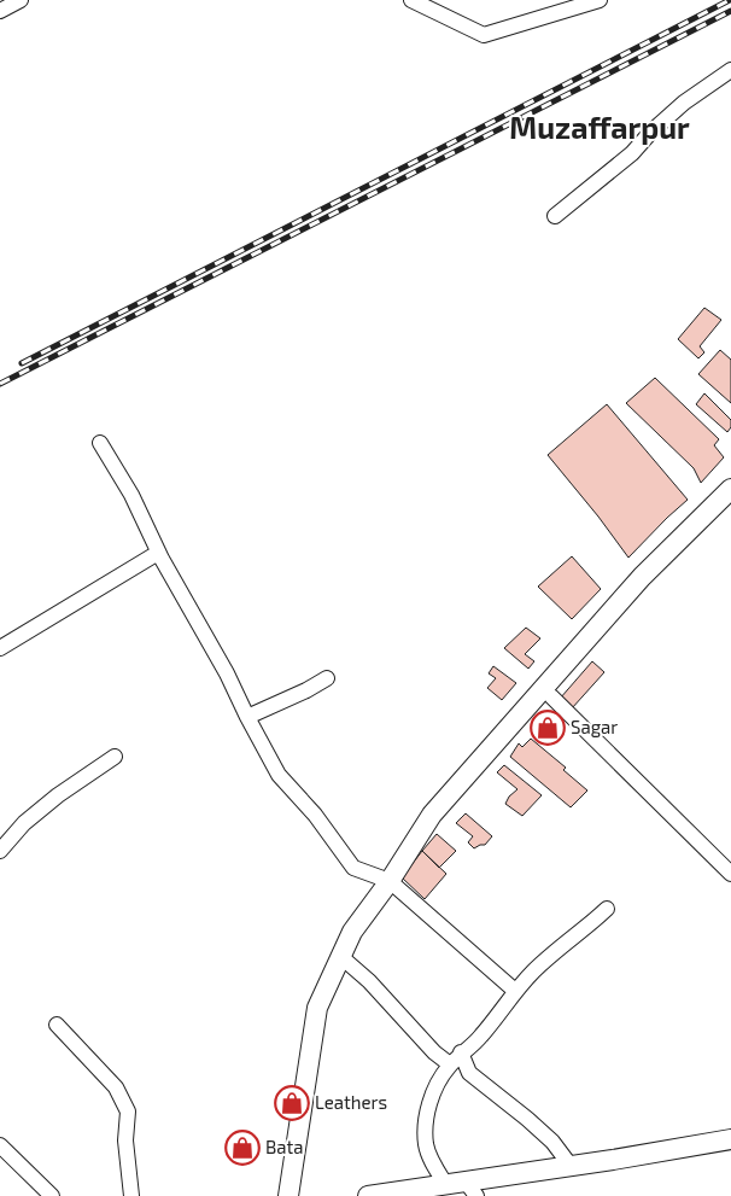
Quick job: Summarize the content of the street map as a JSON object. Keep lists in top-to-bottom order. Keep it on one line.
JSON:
{"districts":["Muzaffarpur"],"places":{"shop":["Sagar","Leathers","Bata"]}}
